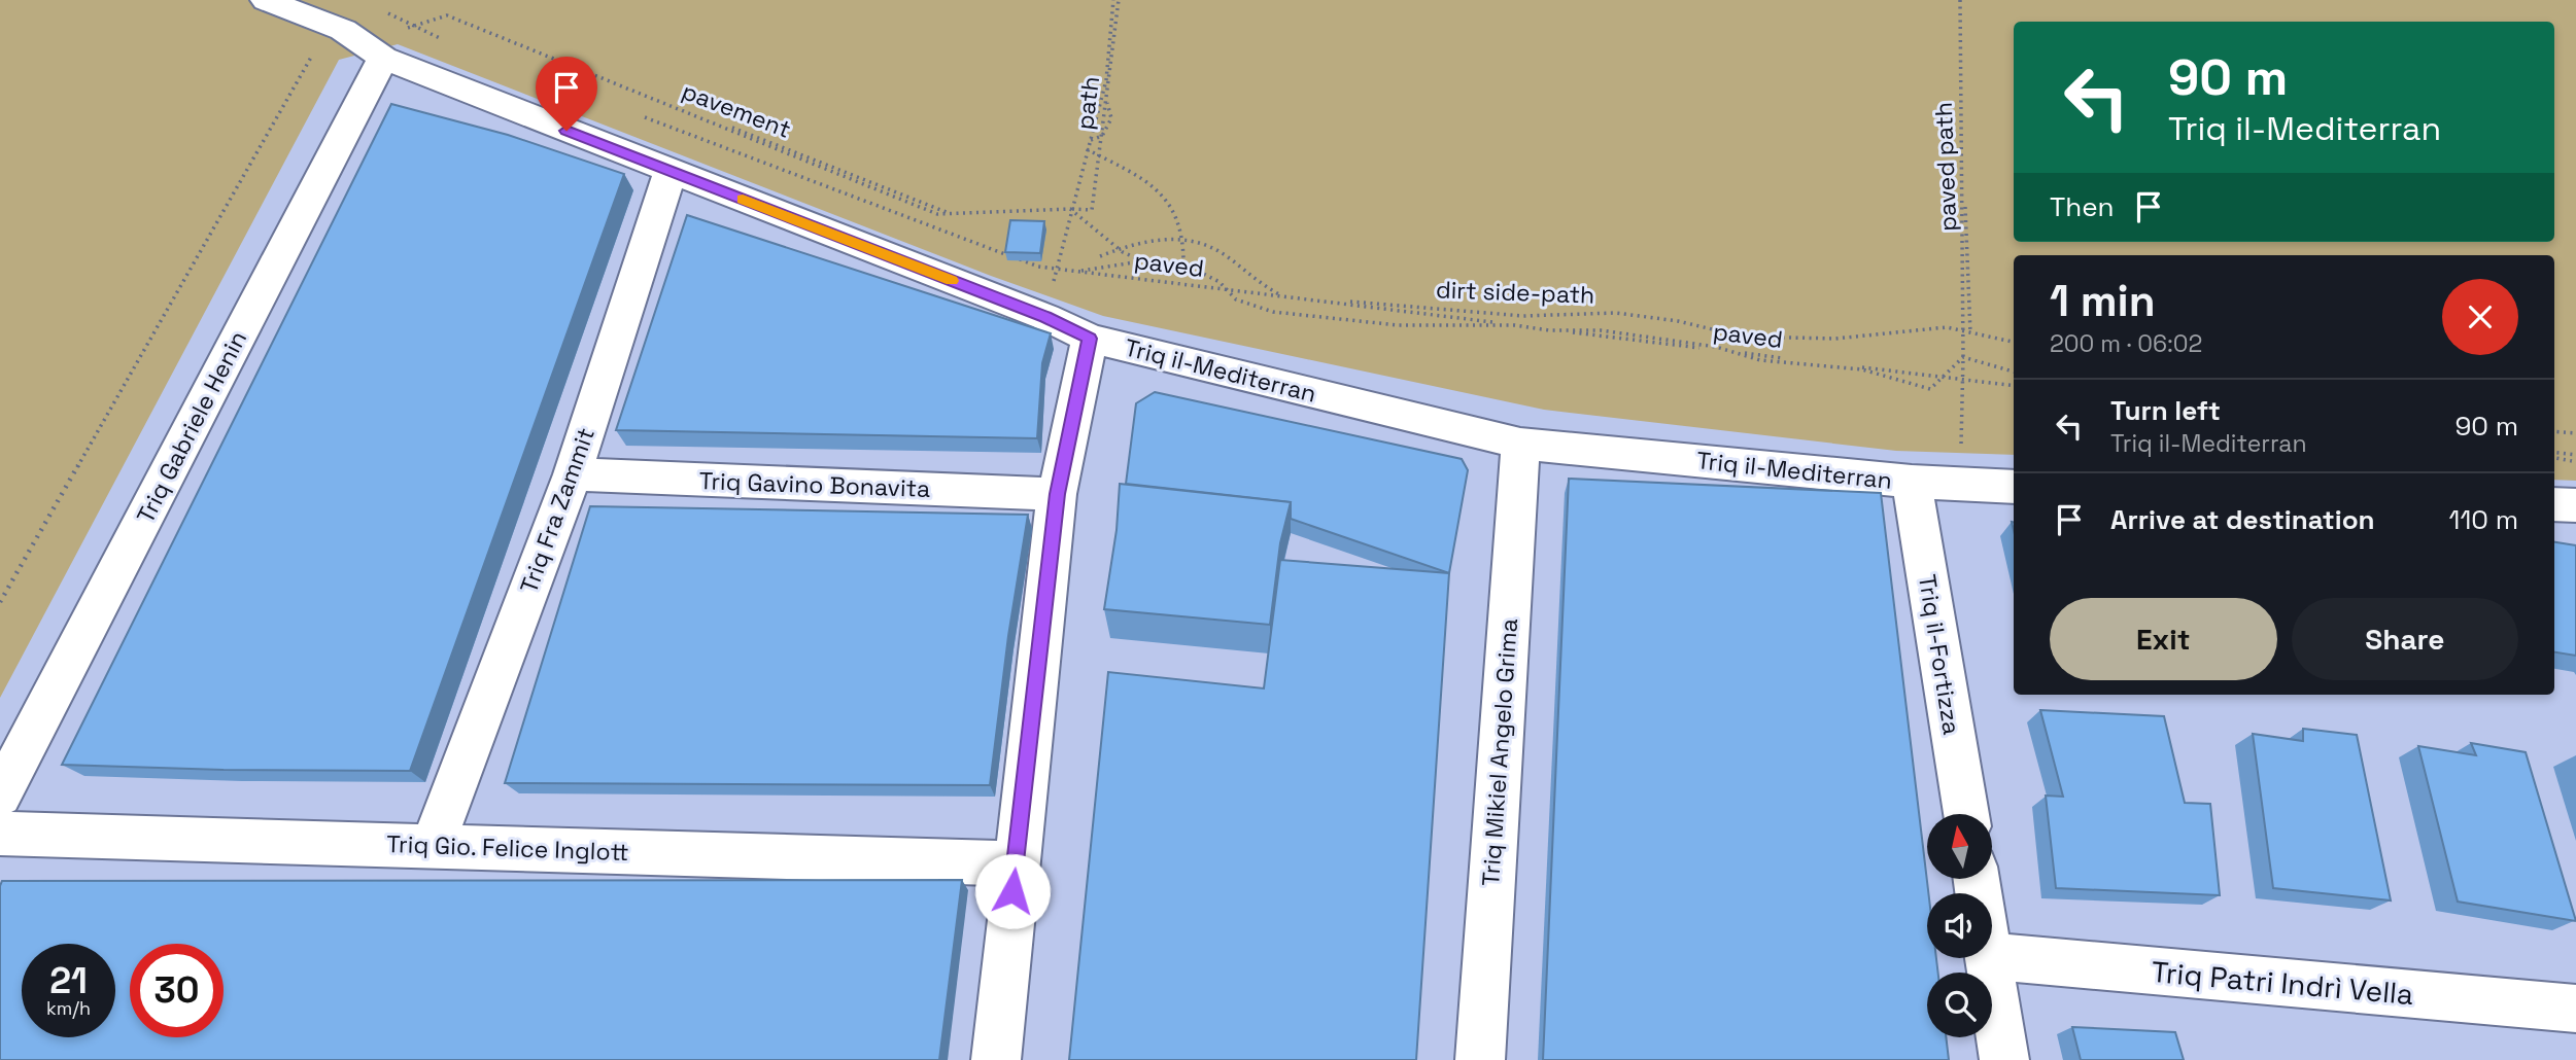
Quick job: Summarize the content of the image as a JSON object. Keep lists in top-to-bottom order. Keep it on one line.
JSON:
{"streets":{"street":["Triq il-Mediterran","Triq Gabriele Henin","Triq Gavino Bonavita","Triq Fra Zammit","Triq il-Fortizza","Triq Mikiel Angelo Grima","Triq Gio. Felice Inglott","Triq Patri Indrì Vella"],"path":["path","pavement","paved path","paved","dirt side-path"]},"crossings":[["path","pavement"],["pavement","Triq il-Mediterran"],["pavement","Triq Gabriele Henin"],["paved path","dirt side-path"],["Triq il-Mediterran","Triq Gabriele Henin"],["Triq il-Mediterran","Triq Fra Zammit"],["Triq il-Mediterran","Triq il-Fortizza"],["Triq il-Mediterran","Triq Mikiel Angelo Grima"],["Triq Gavino Bonavita","Triq Fra Zammit"],["Triq Fra Zammit","Triq Gio. Felice Inglott"]],"north":"top","page":{"turn":["90 m","Triq il-Mediterran"],"then":"Then","heading":["1 min","200 m · 06:02"],"list":[{"name":"Turn left","note":"Triq il-Mediterran","value":"90 m"},{"name":"Arrive at destination","value":"110 m"}],"buttons":["Exit","Share"],"speed":"21 km/h","limit":"30"}}
